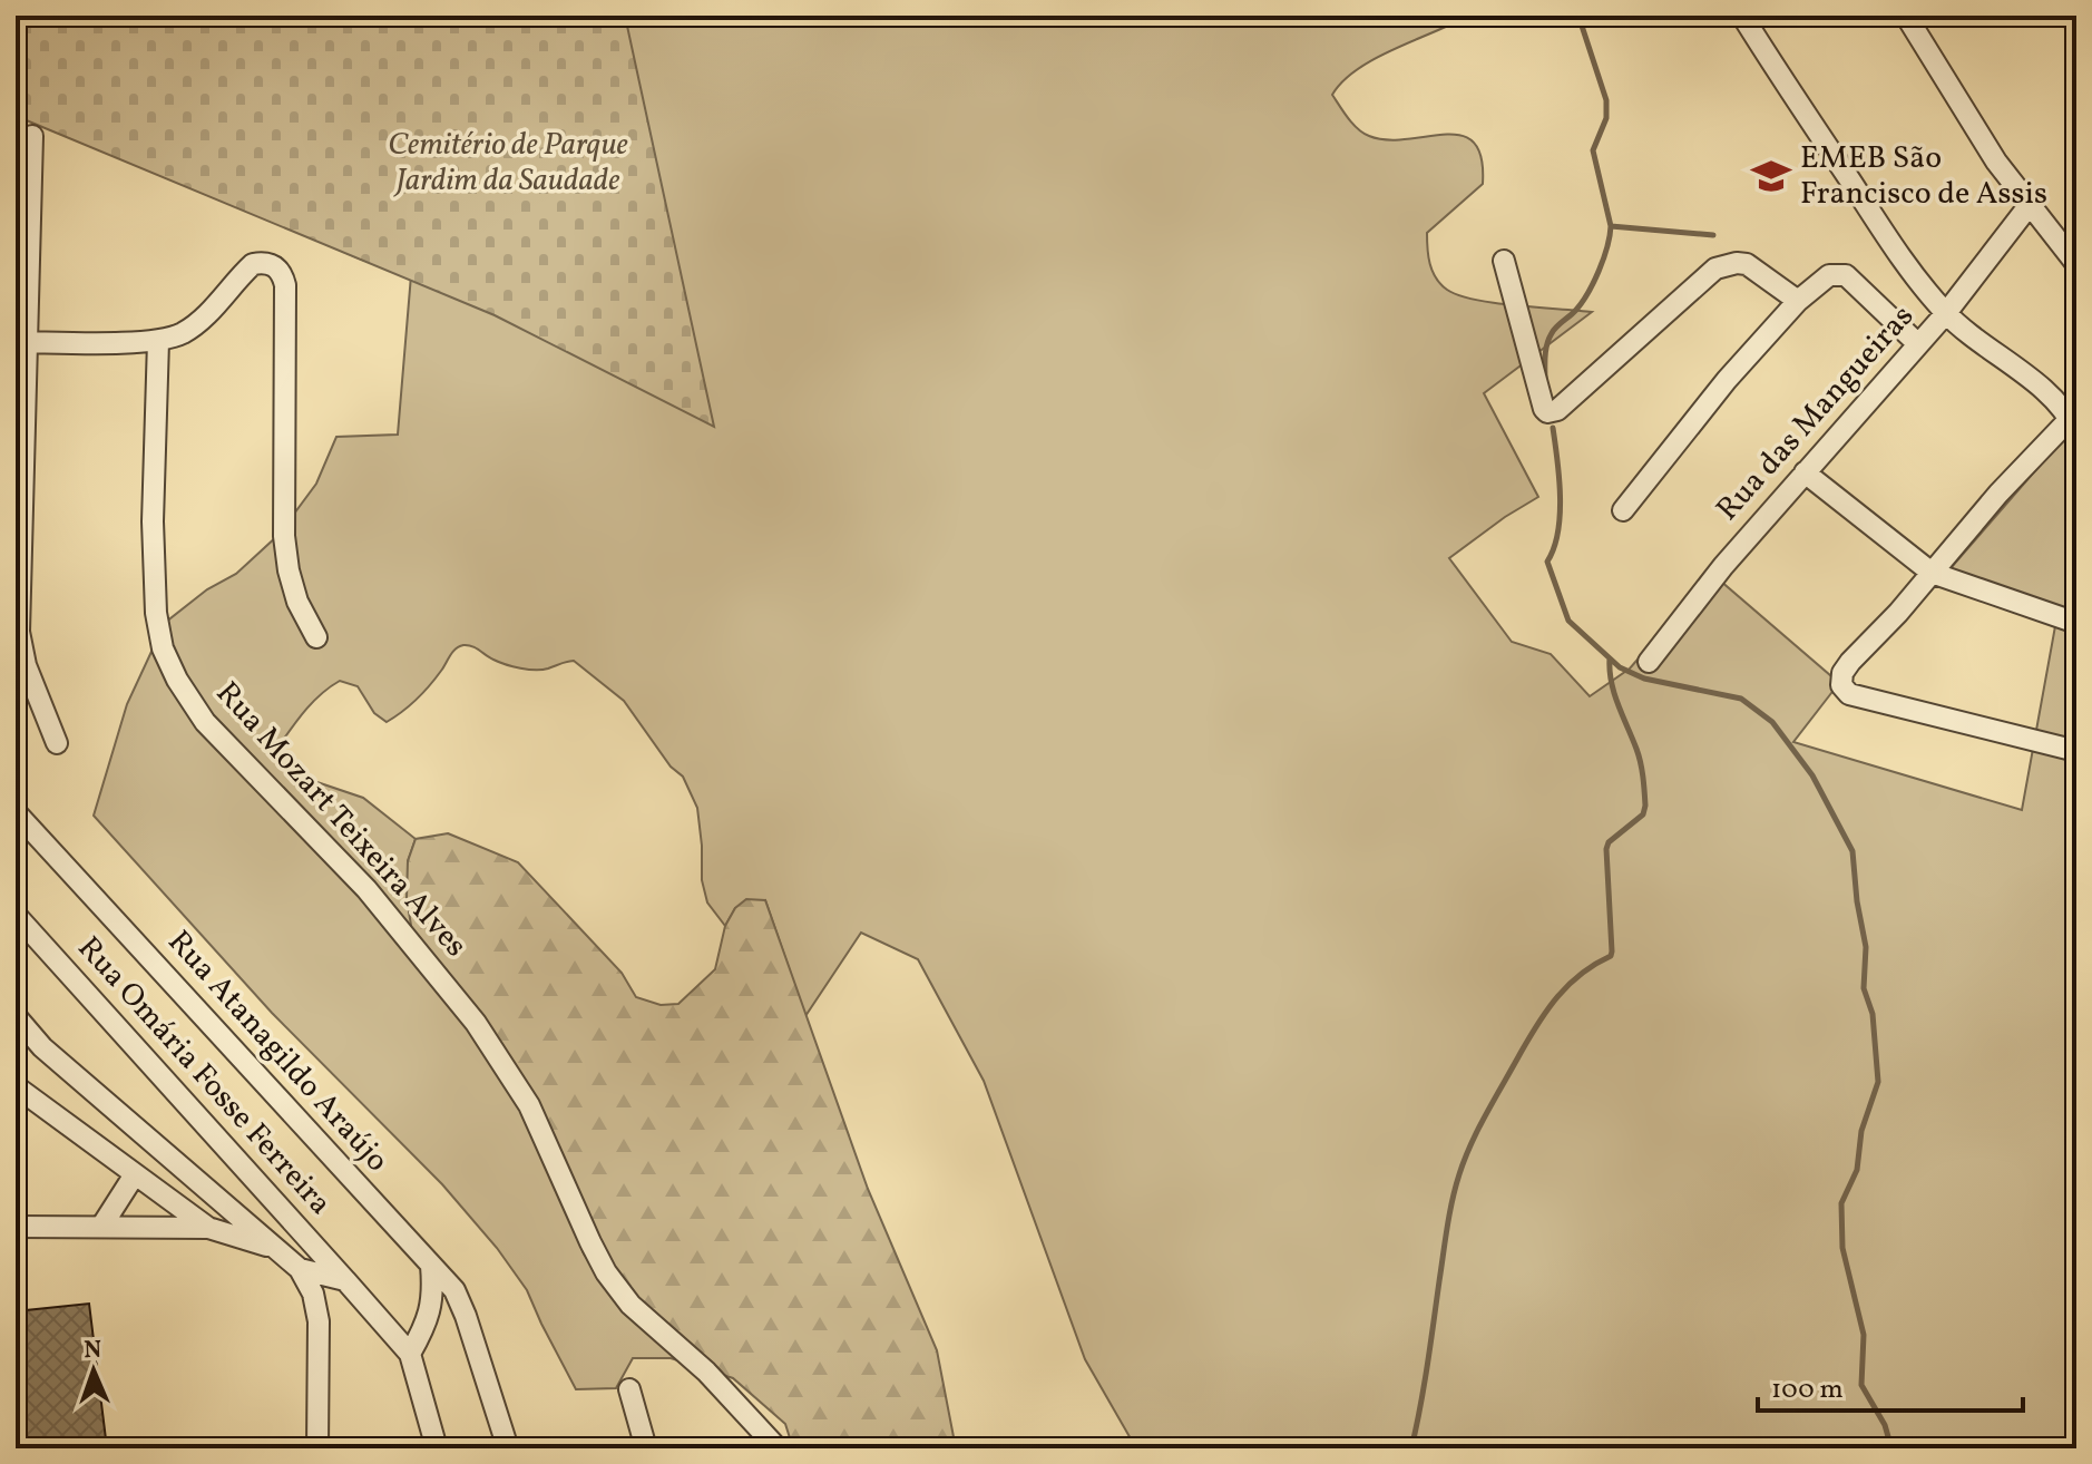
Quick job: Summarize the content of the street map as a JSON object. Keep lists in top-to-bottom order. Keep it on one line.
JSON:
{"streets":{"street":["Rua das Mangueiras","Rua Mozart Teixeira Alves","Rua Atanagildo Araújo","Rua Omária Fosse Ferreira"]},"parks":["Cemitério de Parque Jardim da Saudade"],"places":{"school or university":["EMEB São Francisco de Assis"]},"scale_bar":"100 m","north":"top"}
